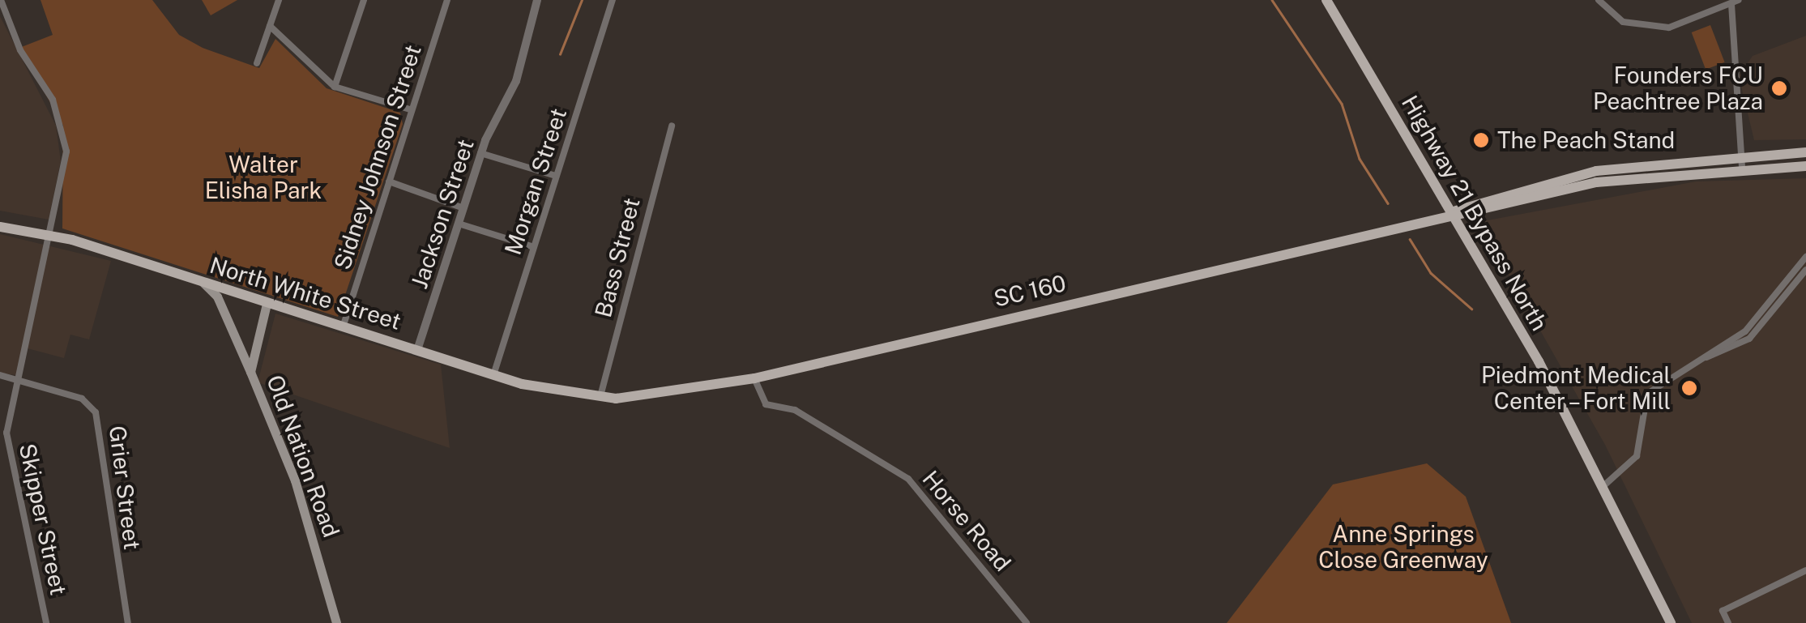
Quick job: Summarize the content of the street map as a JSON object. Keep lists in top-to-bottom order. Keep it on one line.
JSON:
{"streets":{"main road":["Highway 21 Bypass North","SC 160","North White Street","Old Nation Road"],"street":["Sidney Johnson Street","Morgan Street","Jackson Street","Bass Street","Grier Street","Skipper Street","Horse Road"]},"crossings":[["Sidney Johnson Street","North White Street"],["Morgan Street","North White Street"],["Highway 21 Bypass North","SC 160"],["Jackson Street","North White Street"],["Bass Street","SC 160"],["Bass Street","North White Street"],["SC 160","North White Street"],["SC 160","Horse Road"],["North White Street","Old Nation Road"],["North White Street","Skipper Street"],["Grier Street","Skipper Street"]],"parks":["Walter Elisha Park","Anne Springs Close Greenway"],"places":["Founders FCU Peachtree Plaza","The Peach Stand","Piedmont Medical Center – Fort Mill"]}
